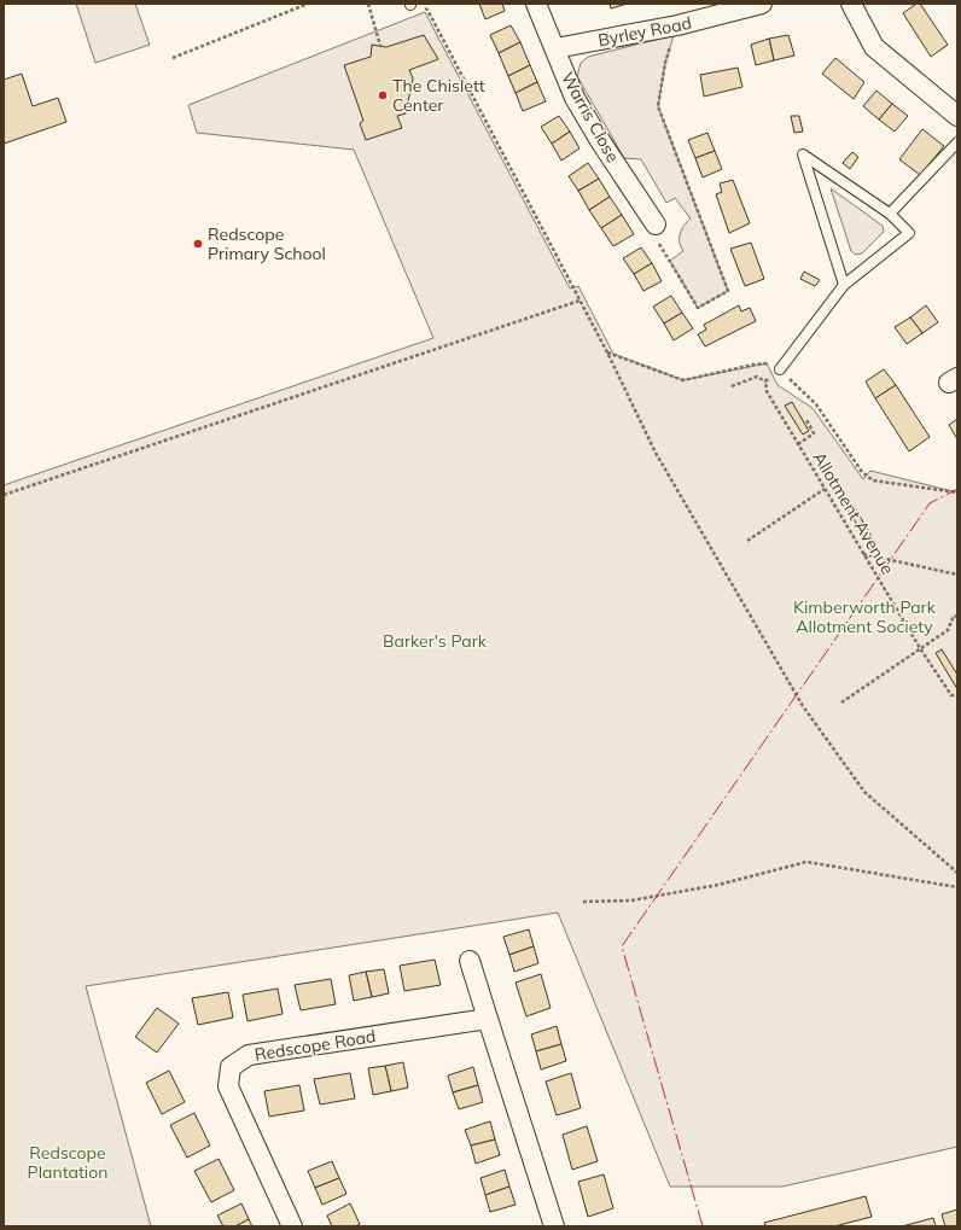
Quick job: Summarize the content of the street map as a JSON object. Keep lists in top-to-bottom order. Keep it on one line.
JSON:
{"streets":{"street":["Byrley Road","Warris Close","Redscope Road"],"path":["Allotment Avenue"]},"crossings":[["Byrley Road","Warris Close"]],"parks":["Kimberworth Park Allotment Society","Barker's Park","Redscope Plantation"],"places":["The Chislett Center","Redscope Primary School"]}
